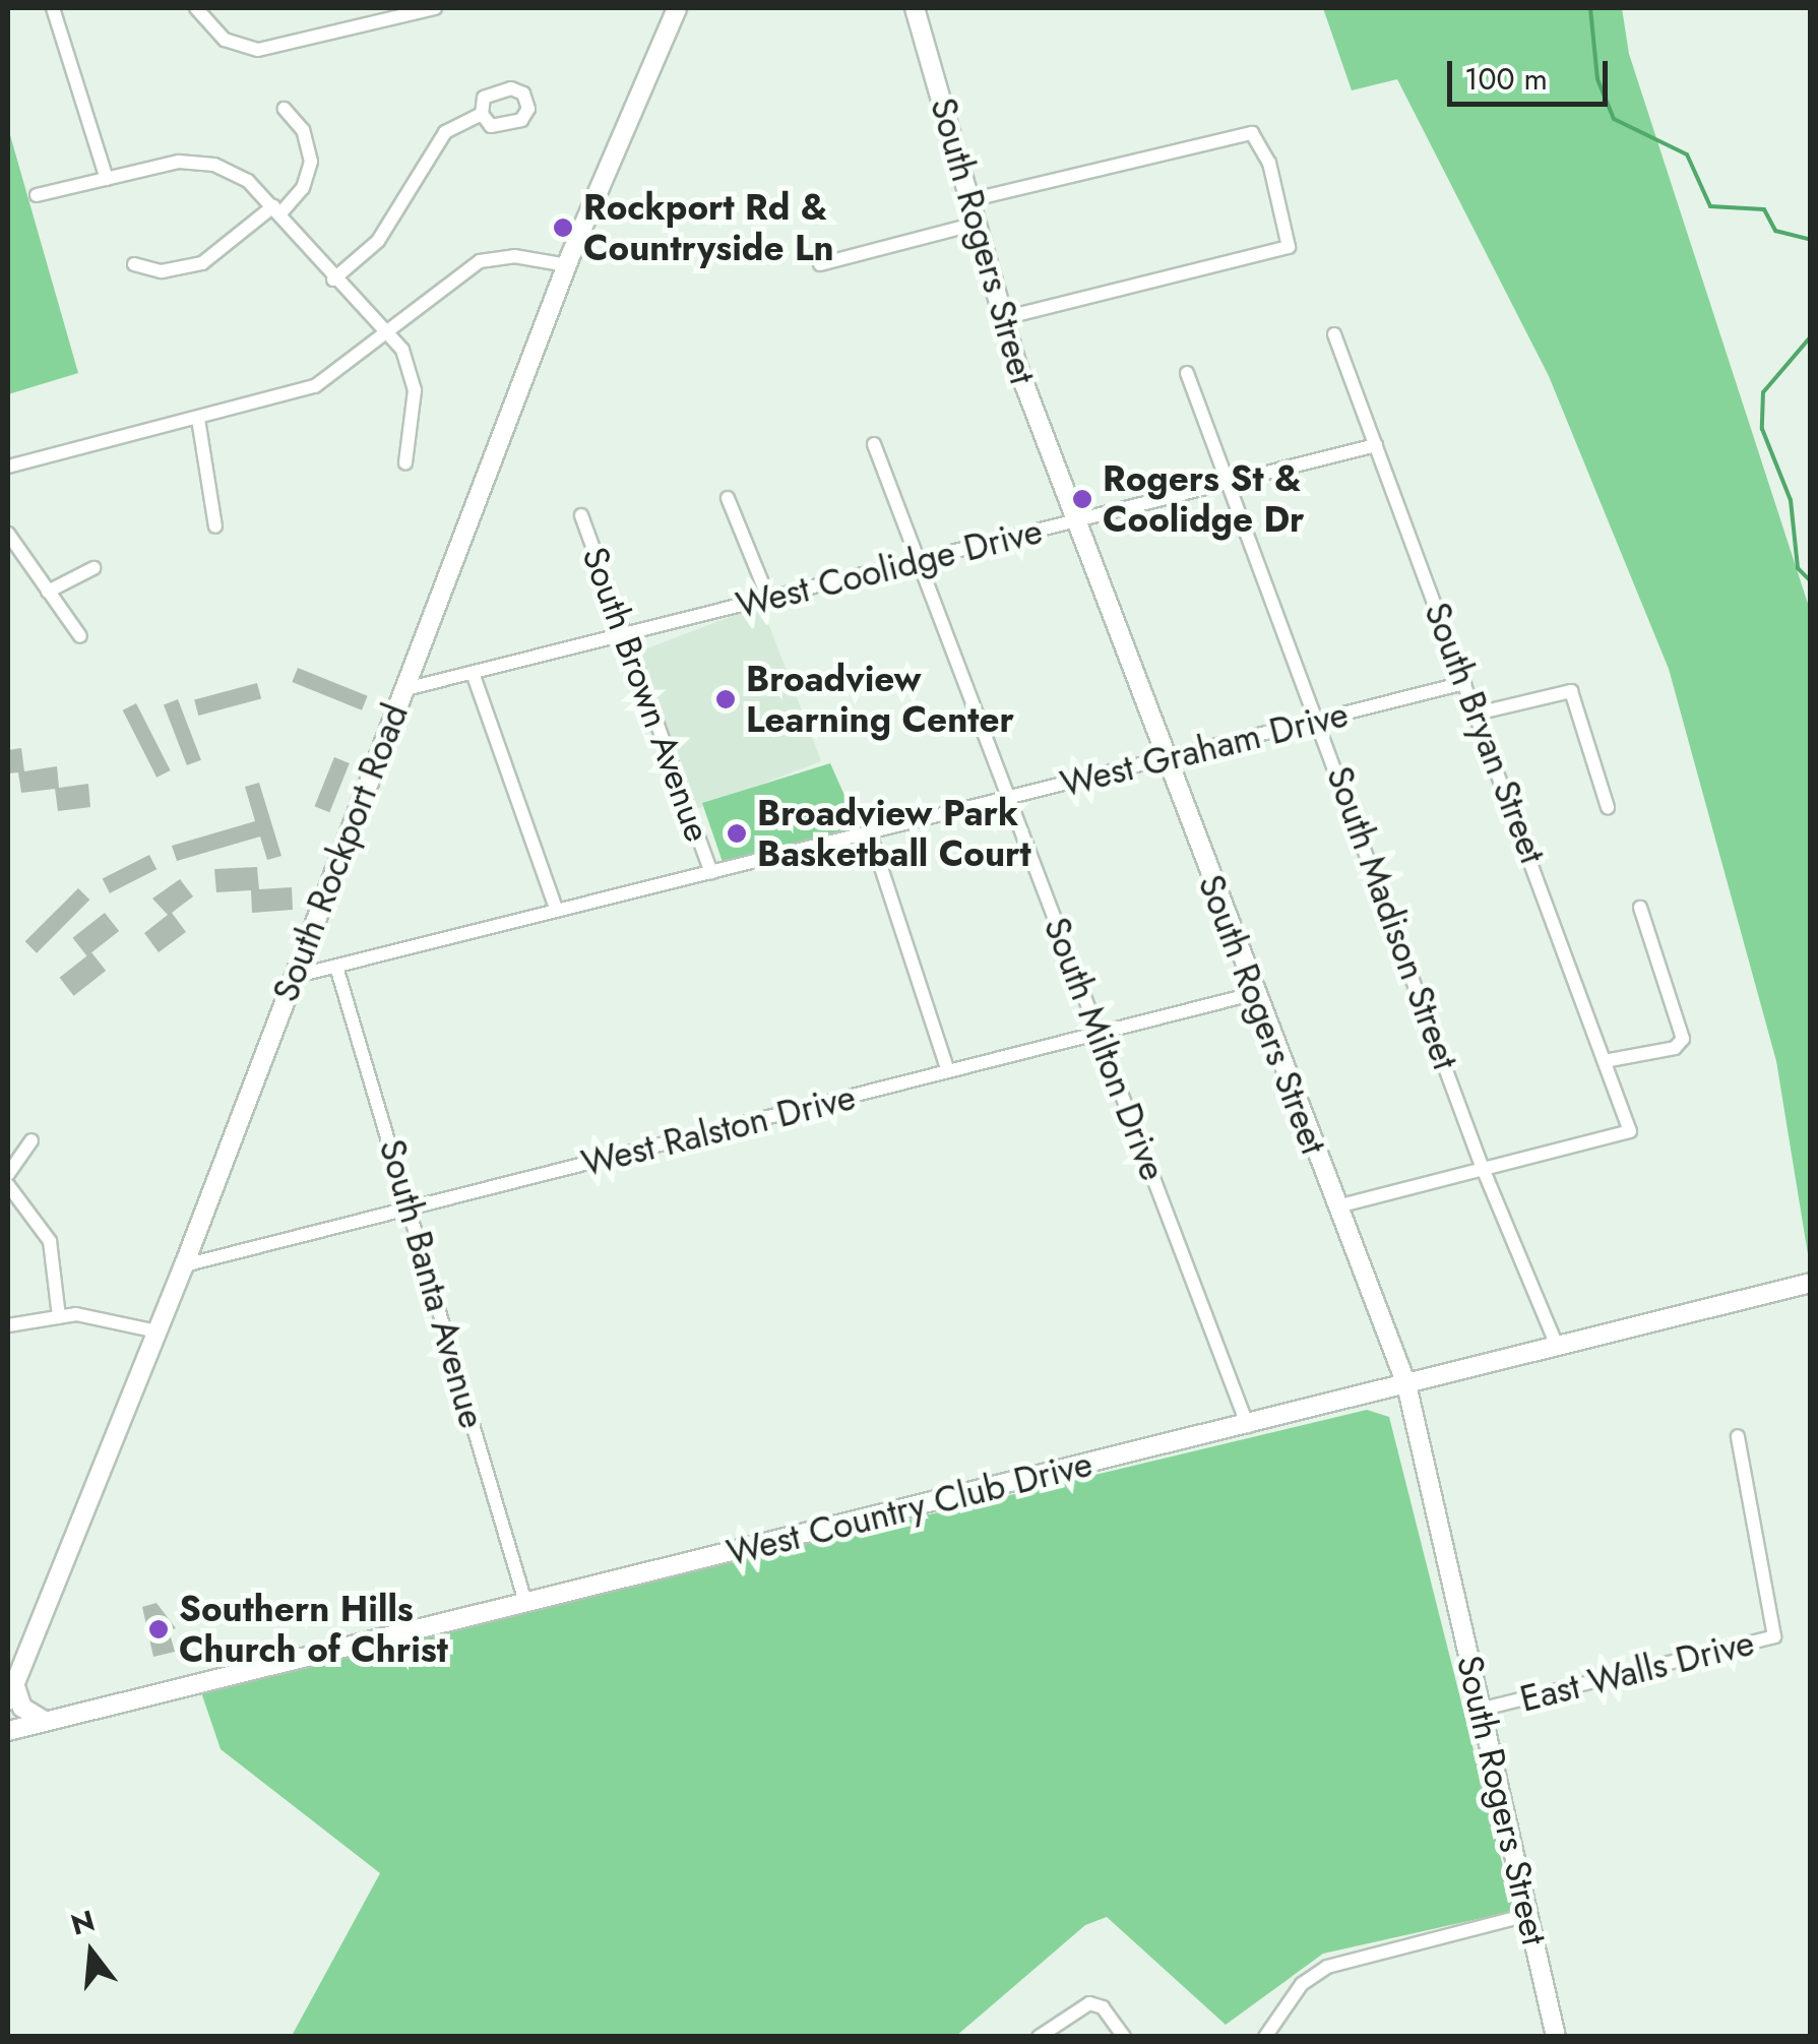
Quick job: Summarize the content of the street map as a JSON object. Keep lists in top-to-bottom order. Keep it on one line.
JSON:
{"streets":{"street":["South Rogers Street","West Coolidge Drive","South Brown Avenue","South Bryan Street","West Graham Drive","South Rockport Road","South Madison Street","South Milton Drive","West Ralston Drive","South Banta Avenue","West Country Club Drive","East Walls Drive"]},"crossings":[["South Rogers Street","West Coolidge Drive"],["South Rogers Street","West Graham Drive"],["South Rogers Street","West Ralston Drive"],["South Rogers Street","West Country Club Drive"],["South Rogers Street","East Walls Drive"],["West Coolidge Drive","South Brown Avenue"],["West Coolidge Drive","South Bryan Street"],["West Coolidge Drive","South Rockport Road"],["West Coolidge Drive","South Madison Street"],["West Coolidge Drive","South Milton Drive"],["South Brown Avenue","West Graham Drive"],["South Bryan Street","West Graham Drive"],["South Bryan Street","South Madison Street"],["West Graham Drive","South Rockport Road"],["West Graham Drive","South Madison Street"],["West Graham Drive","South Milton Drive"],["West Graham Drive","South Banta Avenue"],["South Rockport Road","West Ralston Drive"],["South Madison Street","West Country Club Drive"],["South Milton Drive","West Ralston Drive"],["South Milton Drive","West Country Club Drive"],["West Ralston Drive","South Banta Avenue"],["South Banta Avenue","West Country Club Drive"]],"places":["Rockport Rd & Countryside Ln","Rogers St & Coolidge Dr","Broadview Learning Center","Broadview Park Basketball Court","Southern Hills Church of Christ"],"scale_bar":"100 m","north":"top"}
